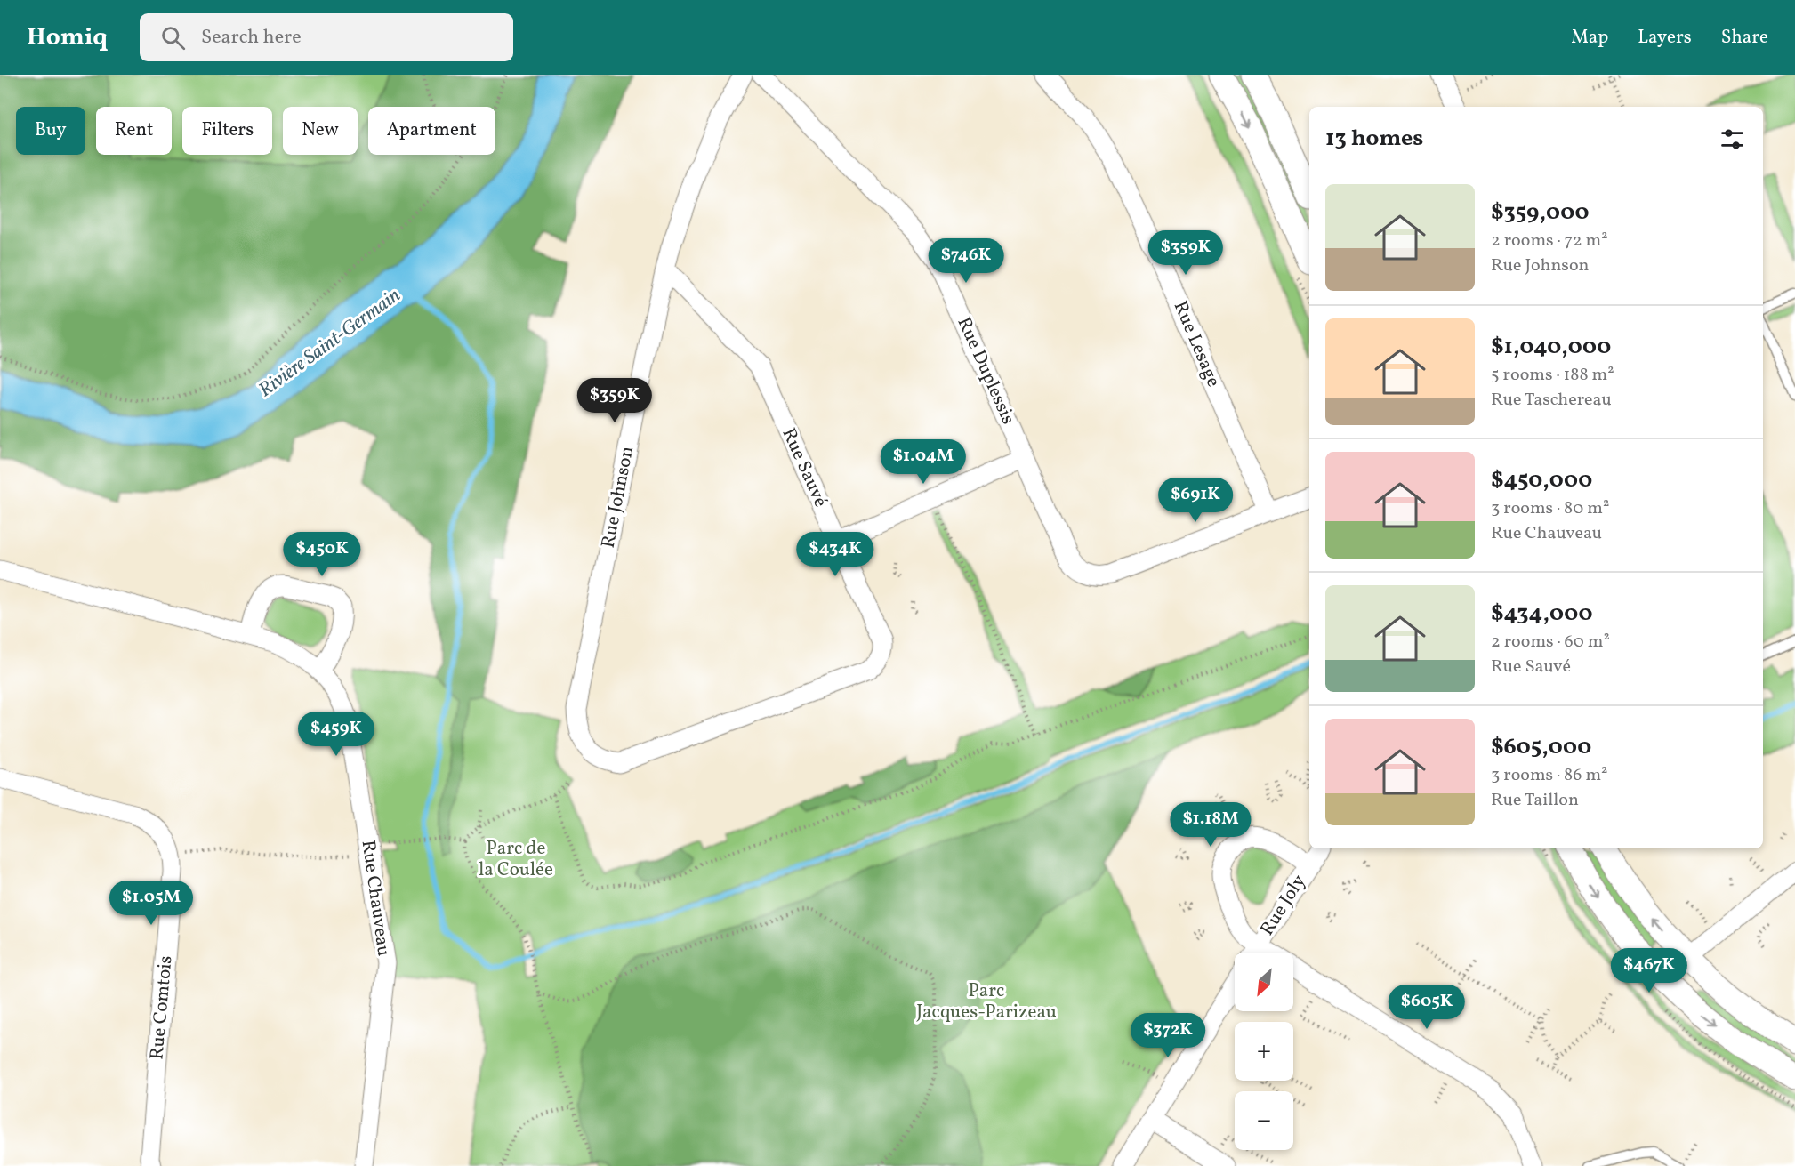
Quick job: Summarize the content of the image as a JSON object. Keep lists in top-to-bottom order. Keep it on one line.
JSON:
{"streets":{"street":["Rue Lesage","Rue Duplessis","Rue Sauvé","Rue Johnson","Rue Chauveau","Rue Joly","Rue Comtois"]},"crossings":[["Rue Lesage","Rue Duplessis"],["Rue Sauvé","Rue Johnson"]],"water":["Rivière Saint-Germain"],"parks":["Parc de la Coulée","Parc Jacques-Parizeau"],"north":"bottom left","page":{"header":"Homiq","search":"Search here","nav":["Map","Layers","Share"],"chip":["Buy","Rent","Filters","New","Apartment"],"heading":"13 homes","list":[{"name":"$359,000","note":"2 rooms · 72 m² · Rue Johnson"},{"name":"$1,040,000","note":"5 rooms · 188 m² · Rue Taschereau"},{"name":"$450,000","note":"3 rooms · 80 m² · Rue Chauveau"},{"name":"$434,000","note":"2 rooms · 60 m² · Rue Sauvé"},{"name":"$605,000","note":"3 rooms · 86 m² · Rue Taillon"}],"price":["$359K","$746K","$359K","$1.04M","$691K","$450K","$434K","$459K","$1.18M","$1.05M","$467K","$605K","$372K"],"map_buttons":["+","−"]}}
